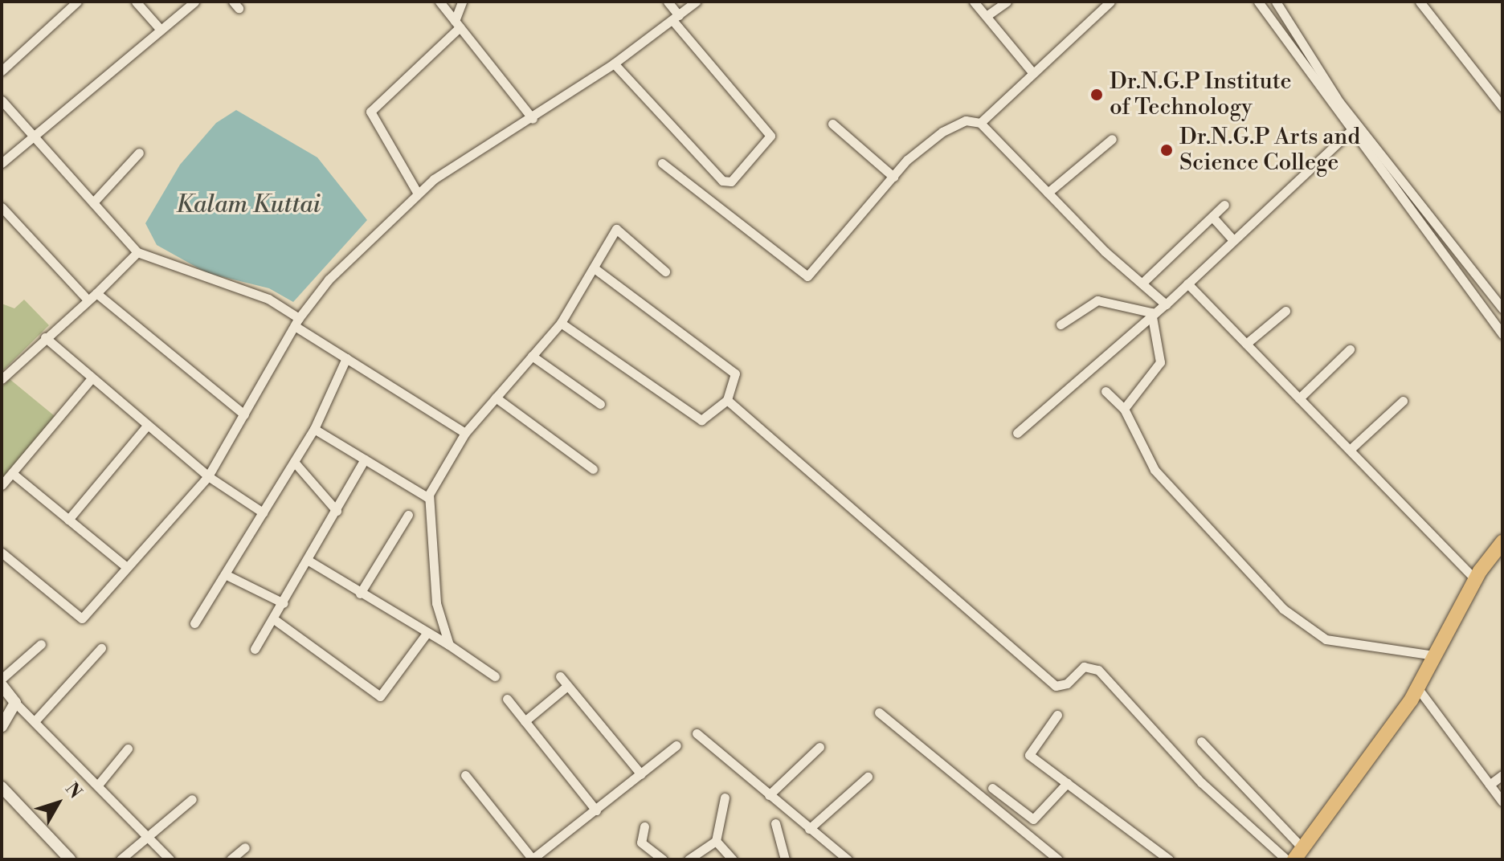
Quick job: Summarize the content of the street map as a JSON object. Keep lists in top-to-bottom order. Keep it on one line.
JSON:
{"water":["Kalam Kuttai"],"places":["Dr.N.G.P Institute of Technology","Dr.N.G.P Arts and Science College"],"north":"top right"}
